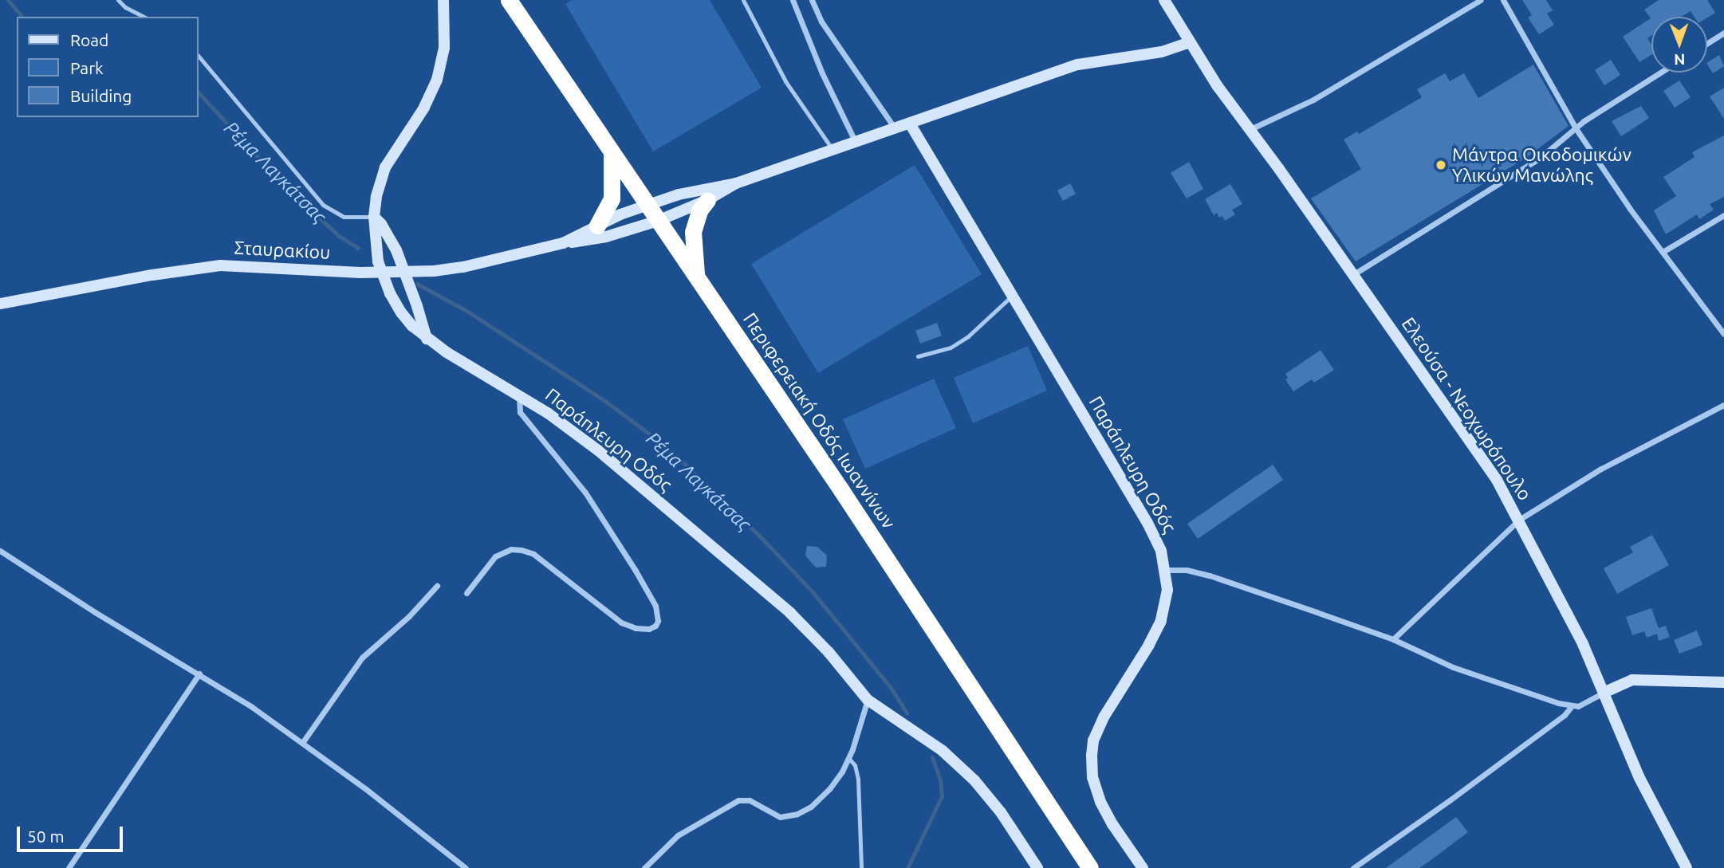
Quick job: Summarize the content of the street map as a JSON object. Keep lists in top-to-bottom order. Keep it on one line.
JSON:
{"streets":{"highway":["Περιφερειακή Οδός Ιωαννίνων"],"street":["Σταυρακίου","Ελεούσα - Νεοχωρόπουλο","Παράπλευρη Οδός"]},"crossings":[["Σταυρακίου","Παράπλευρη Οδός"]],"water":["Ρέμα Λαγκάτσας"],"places":["Μάντρα Οικοδομικών Υλικών Μανώλης"],"legend":["Road","Park","Building"],"scale_bar":"50 m","north":"bottom"}
